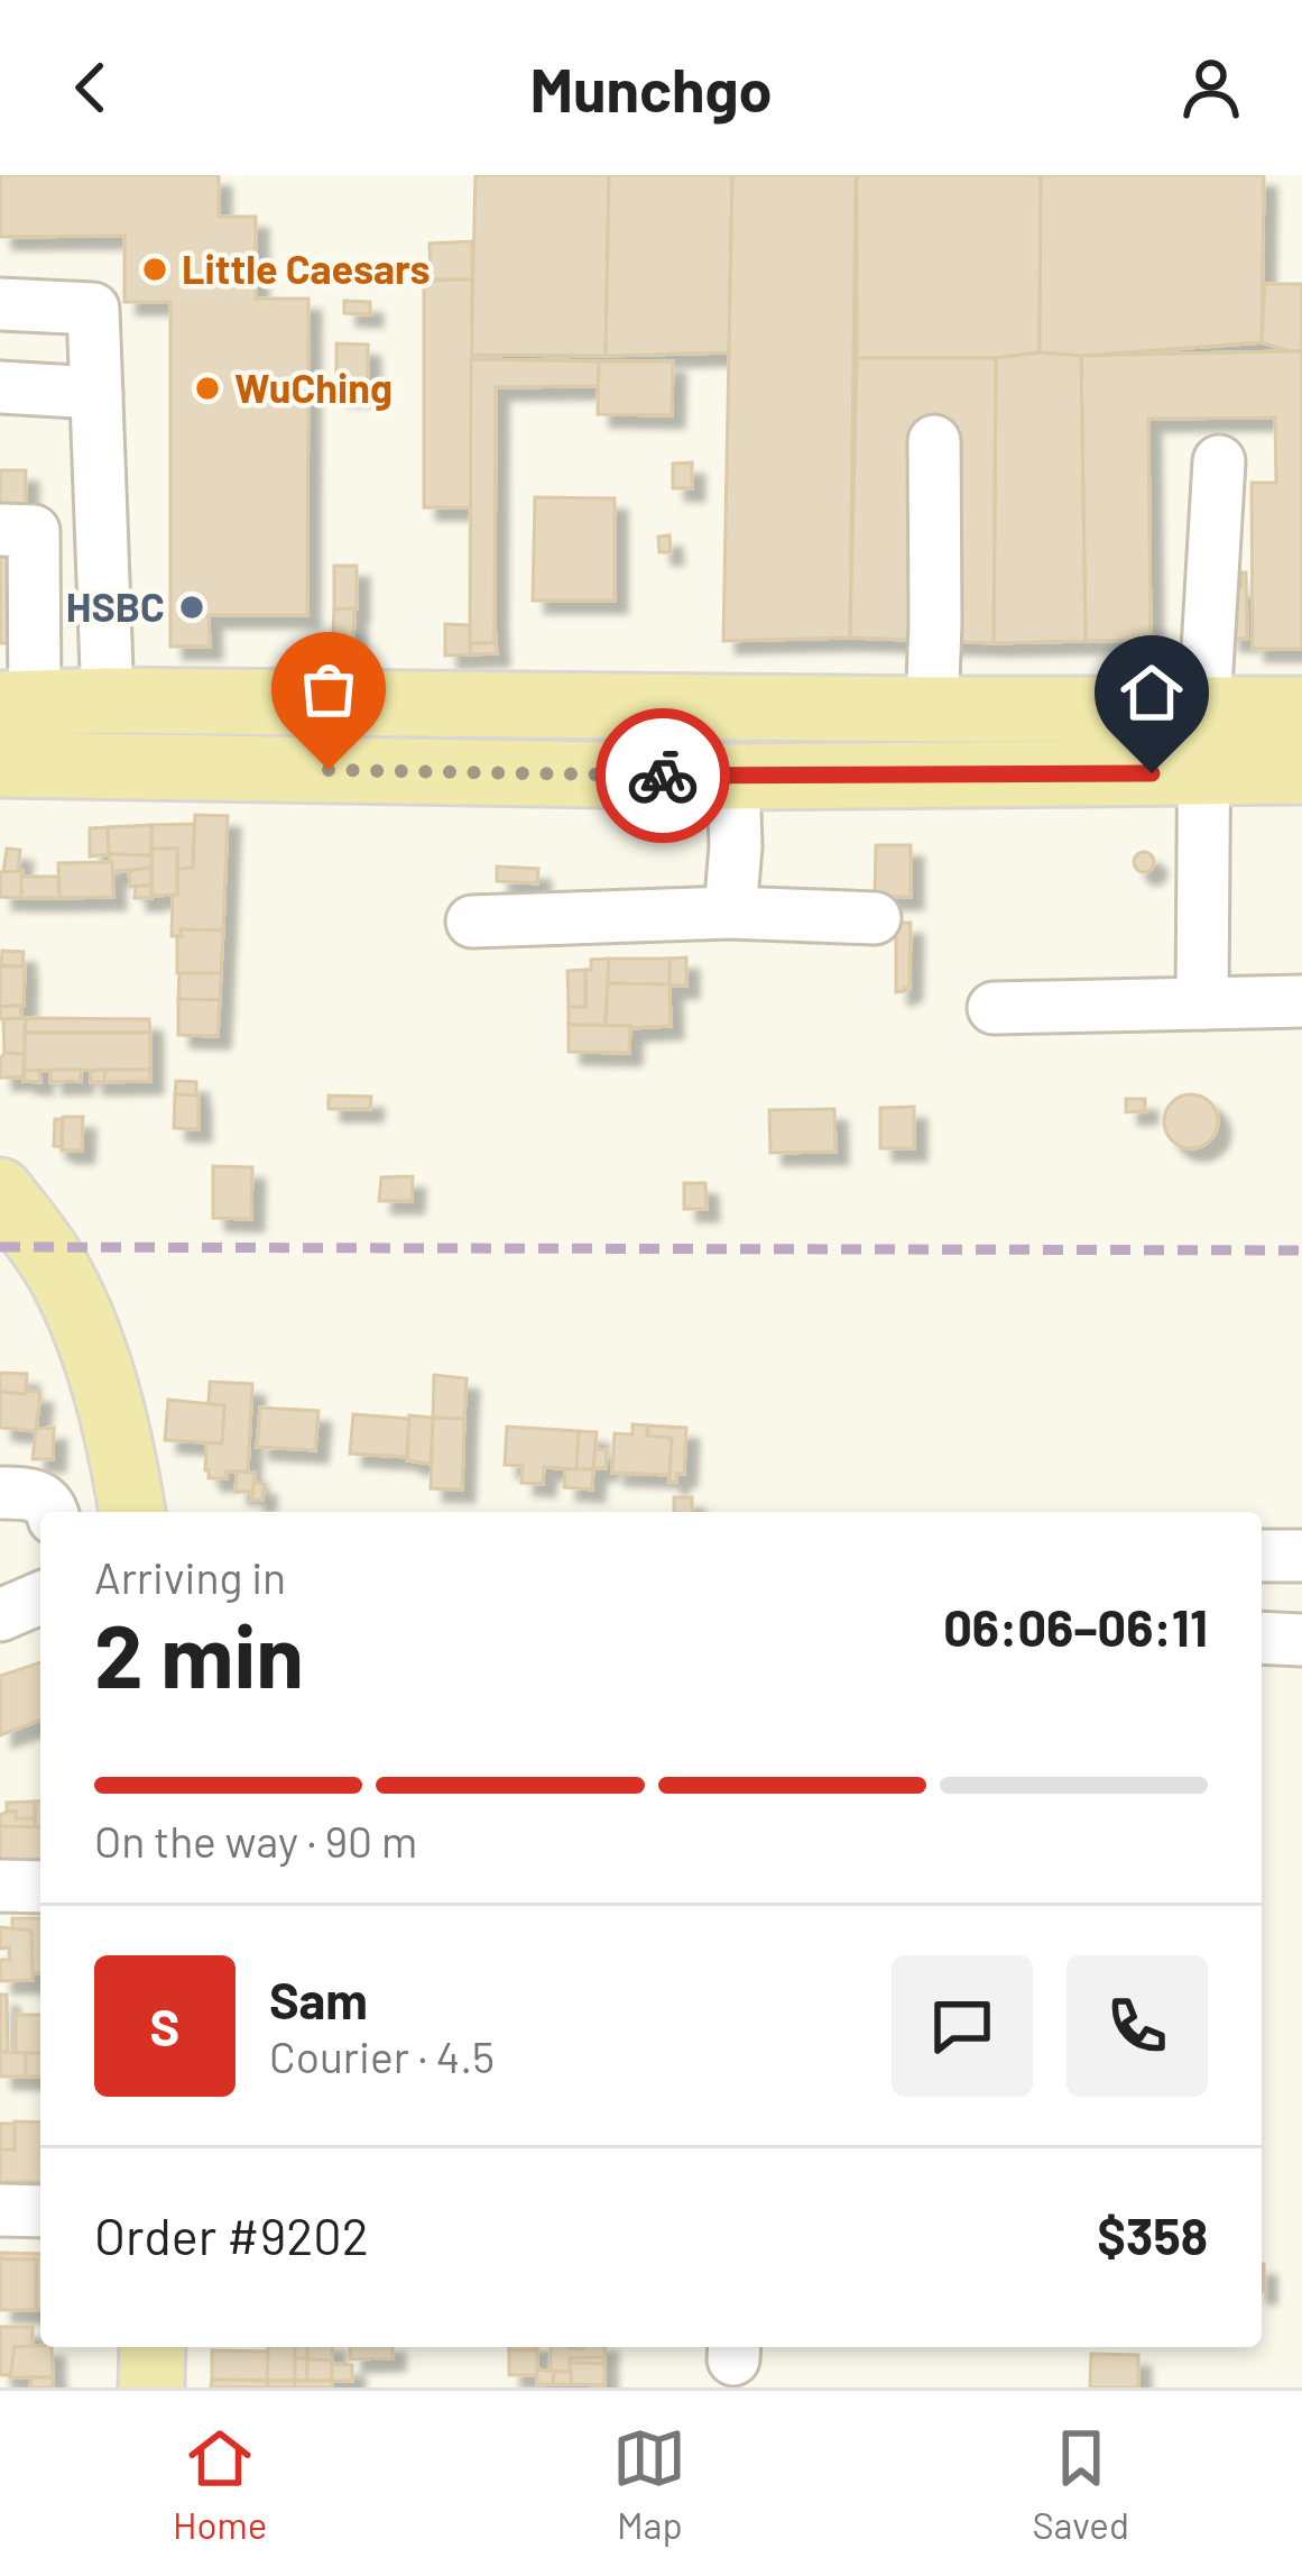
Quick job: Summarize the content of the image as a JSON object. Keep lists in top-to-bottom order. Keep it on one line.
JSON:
{"places":["Little Caesars","WuChing","HSBC"],"page":{"header":"Munchgo","heading":["2 min","Arriving in","06:06–06:11"],"panel":["Sam","Courier · 4.5","Order #9202","$358"],"bar":"On the way · 90 m","round":"S","tabs":["Home","Map","Saved"]}}
